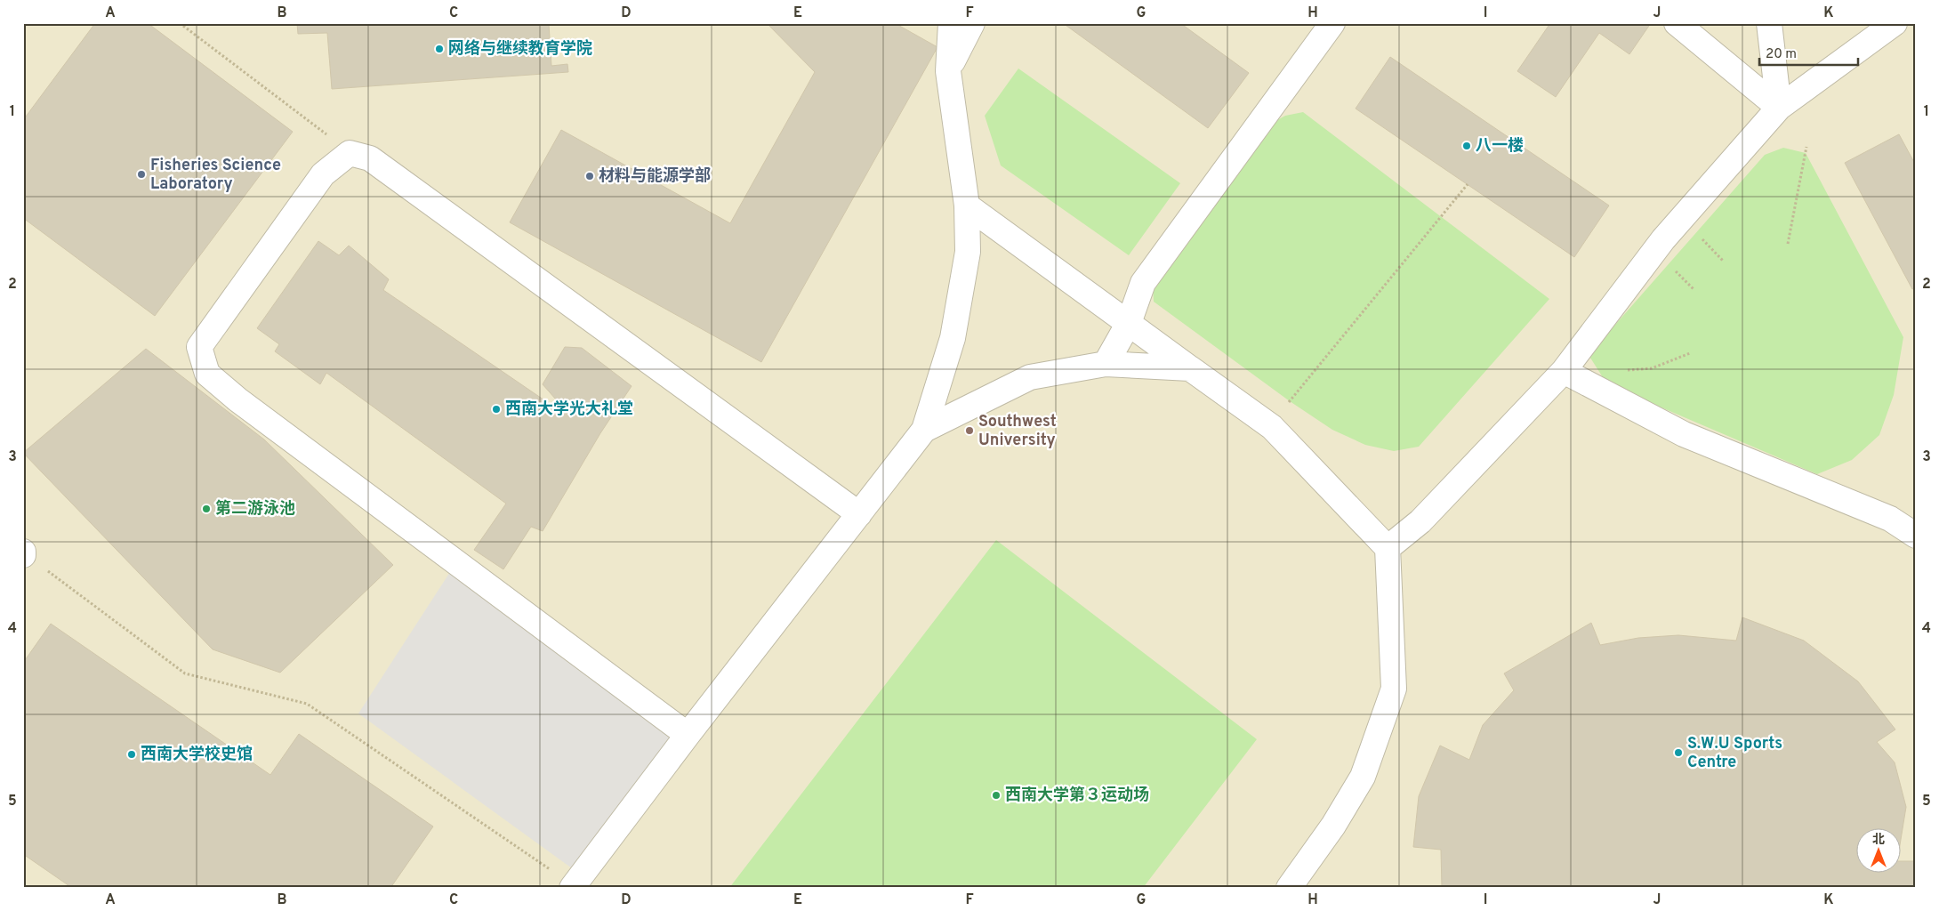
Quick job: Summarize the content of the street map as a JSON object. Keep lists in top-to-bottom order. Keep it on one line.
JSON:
{"places":["网络与继续教育学院","八一楼","Fisheries Science Laboratory","材料与能源学部","西南大学光大礼堂","Southwest University","第二游泳池","S.W.U Sports Centre","西南大学校史馆","西南大学第３运动场"],"scale_bar":"20 m","north":"top","grid":{"columns":["A","B","C","D","E","F","G","H","I","J","K"],"rows":["1","2","3","4","5"]}}
